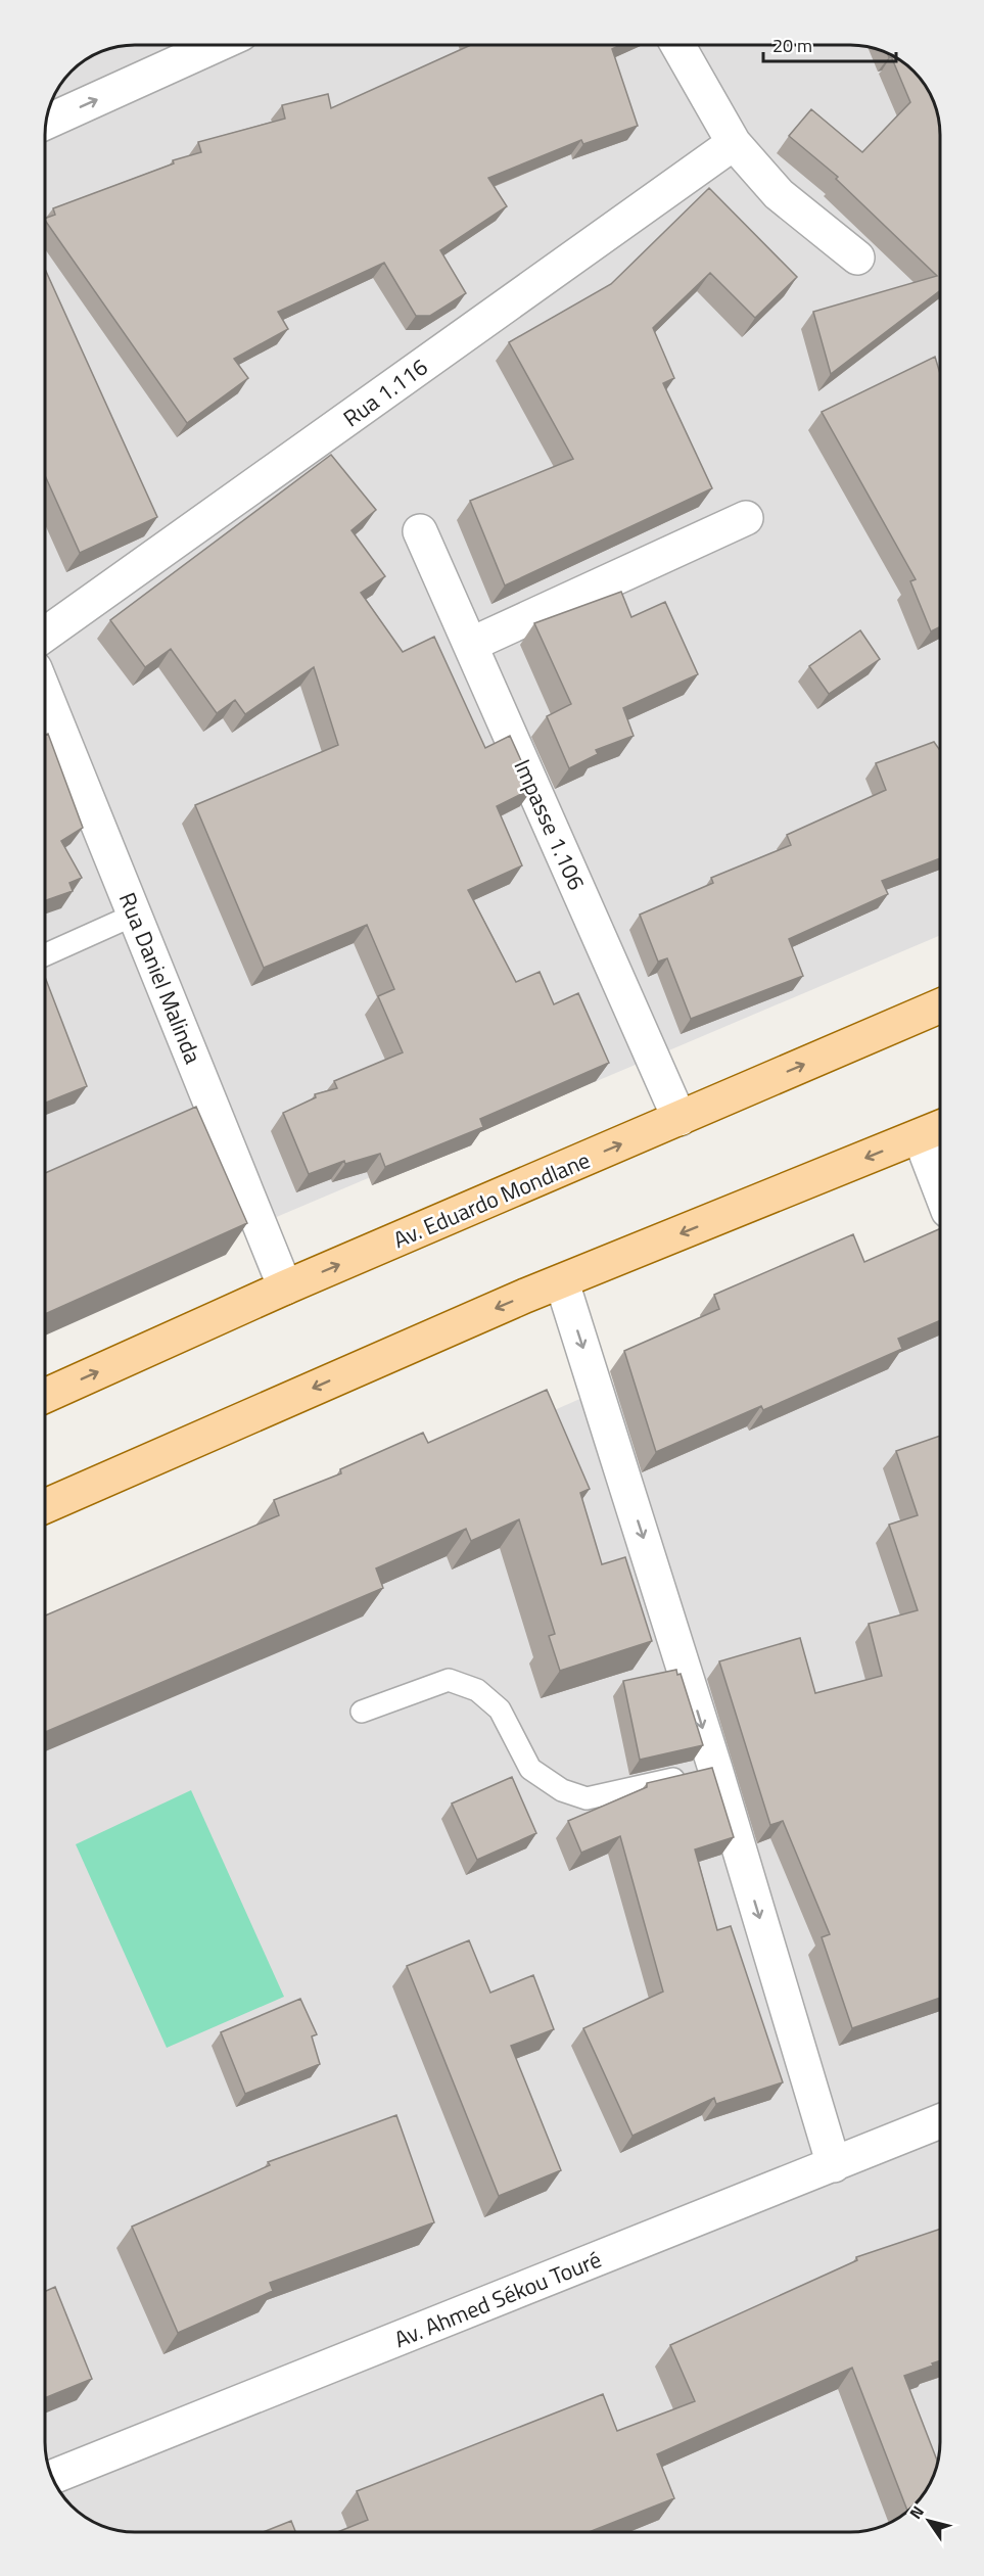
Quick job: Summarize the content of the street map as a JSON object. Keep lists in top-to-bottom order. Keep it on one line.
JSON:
{"streets":{"main road":["Av. Eduardo Mondlane"],"street":["Rua 1.116","Impasse 1.106","Rua Daniel Malinda","Av. Ahmed Sékou Touré"]},"crossings":[["Impasse 1.106","Av. Eduardo Mondlane"],["Rua Daniel Malinda","Av. Eduardo Mondlane"]],"scale_bar":"20 m","north":"top left"}
